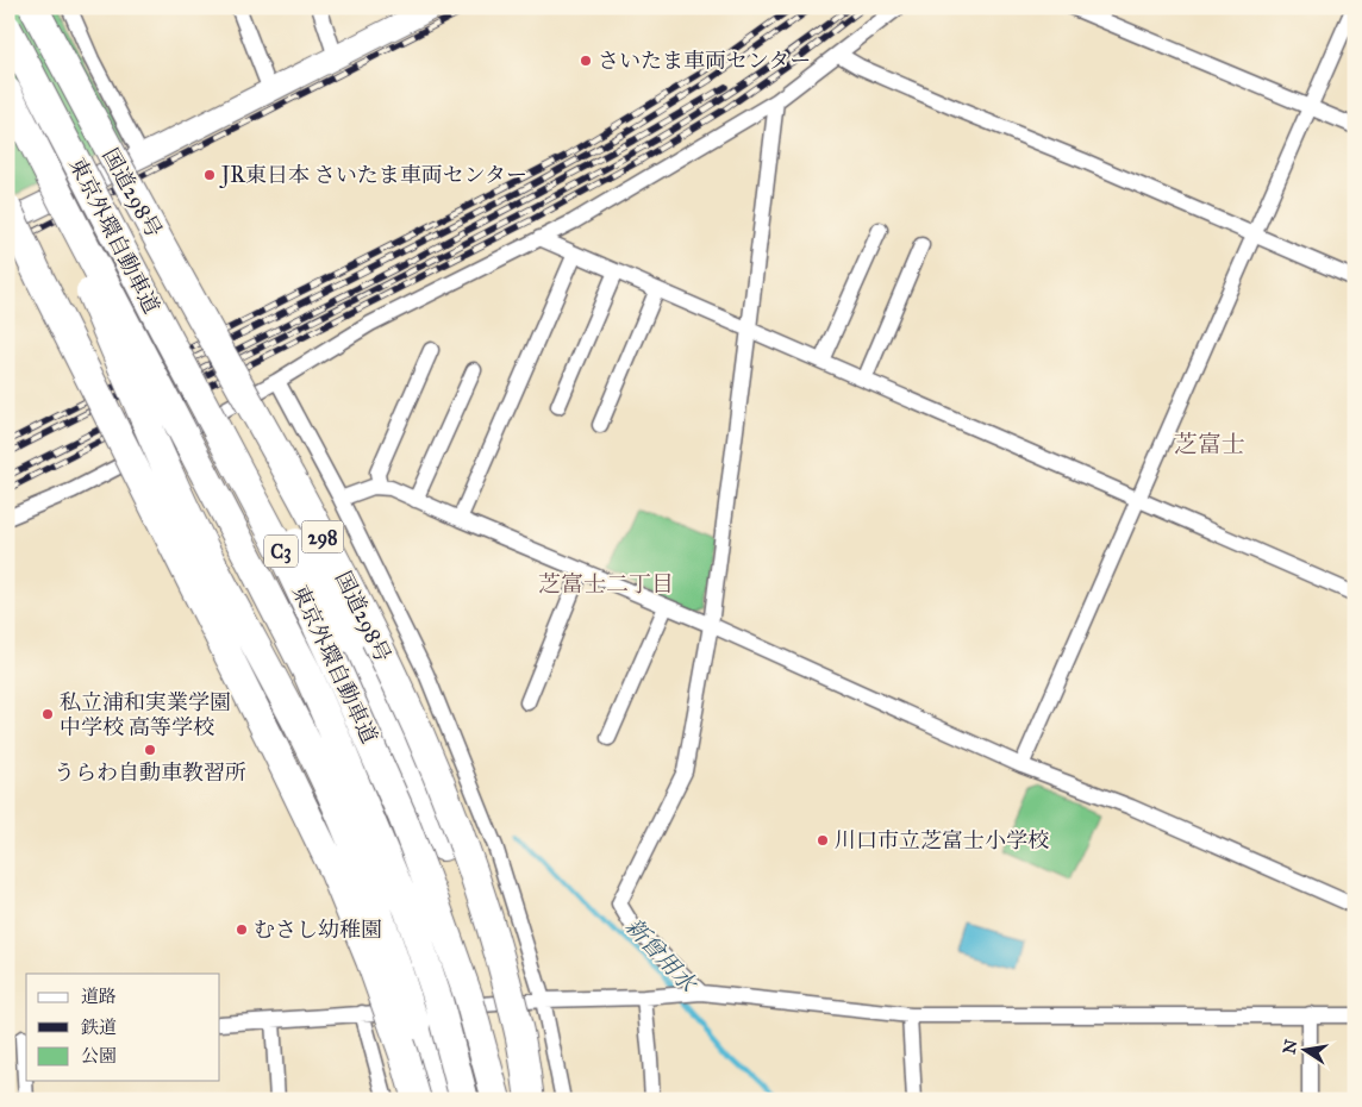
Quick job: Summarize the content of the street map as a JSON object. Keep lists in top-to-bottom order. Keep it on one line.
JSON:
{"streets":{"highway":["国道298号","東京外環自動車道","298","C3"]},"districts":["芝富士","芝富士二丁目"],"water":["新曾用水"],"places":["さいたま車両センター","JR東日本 さいたま車両センター","私立浦和実業学園 中学校 高等学校","うらわ自動車教習所","川口市立芝富士小学校","むさし幼稚園"],"legend":["道路","鉄道","公園"],"north":"left"}
